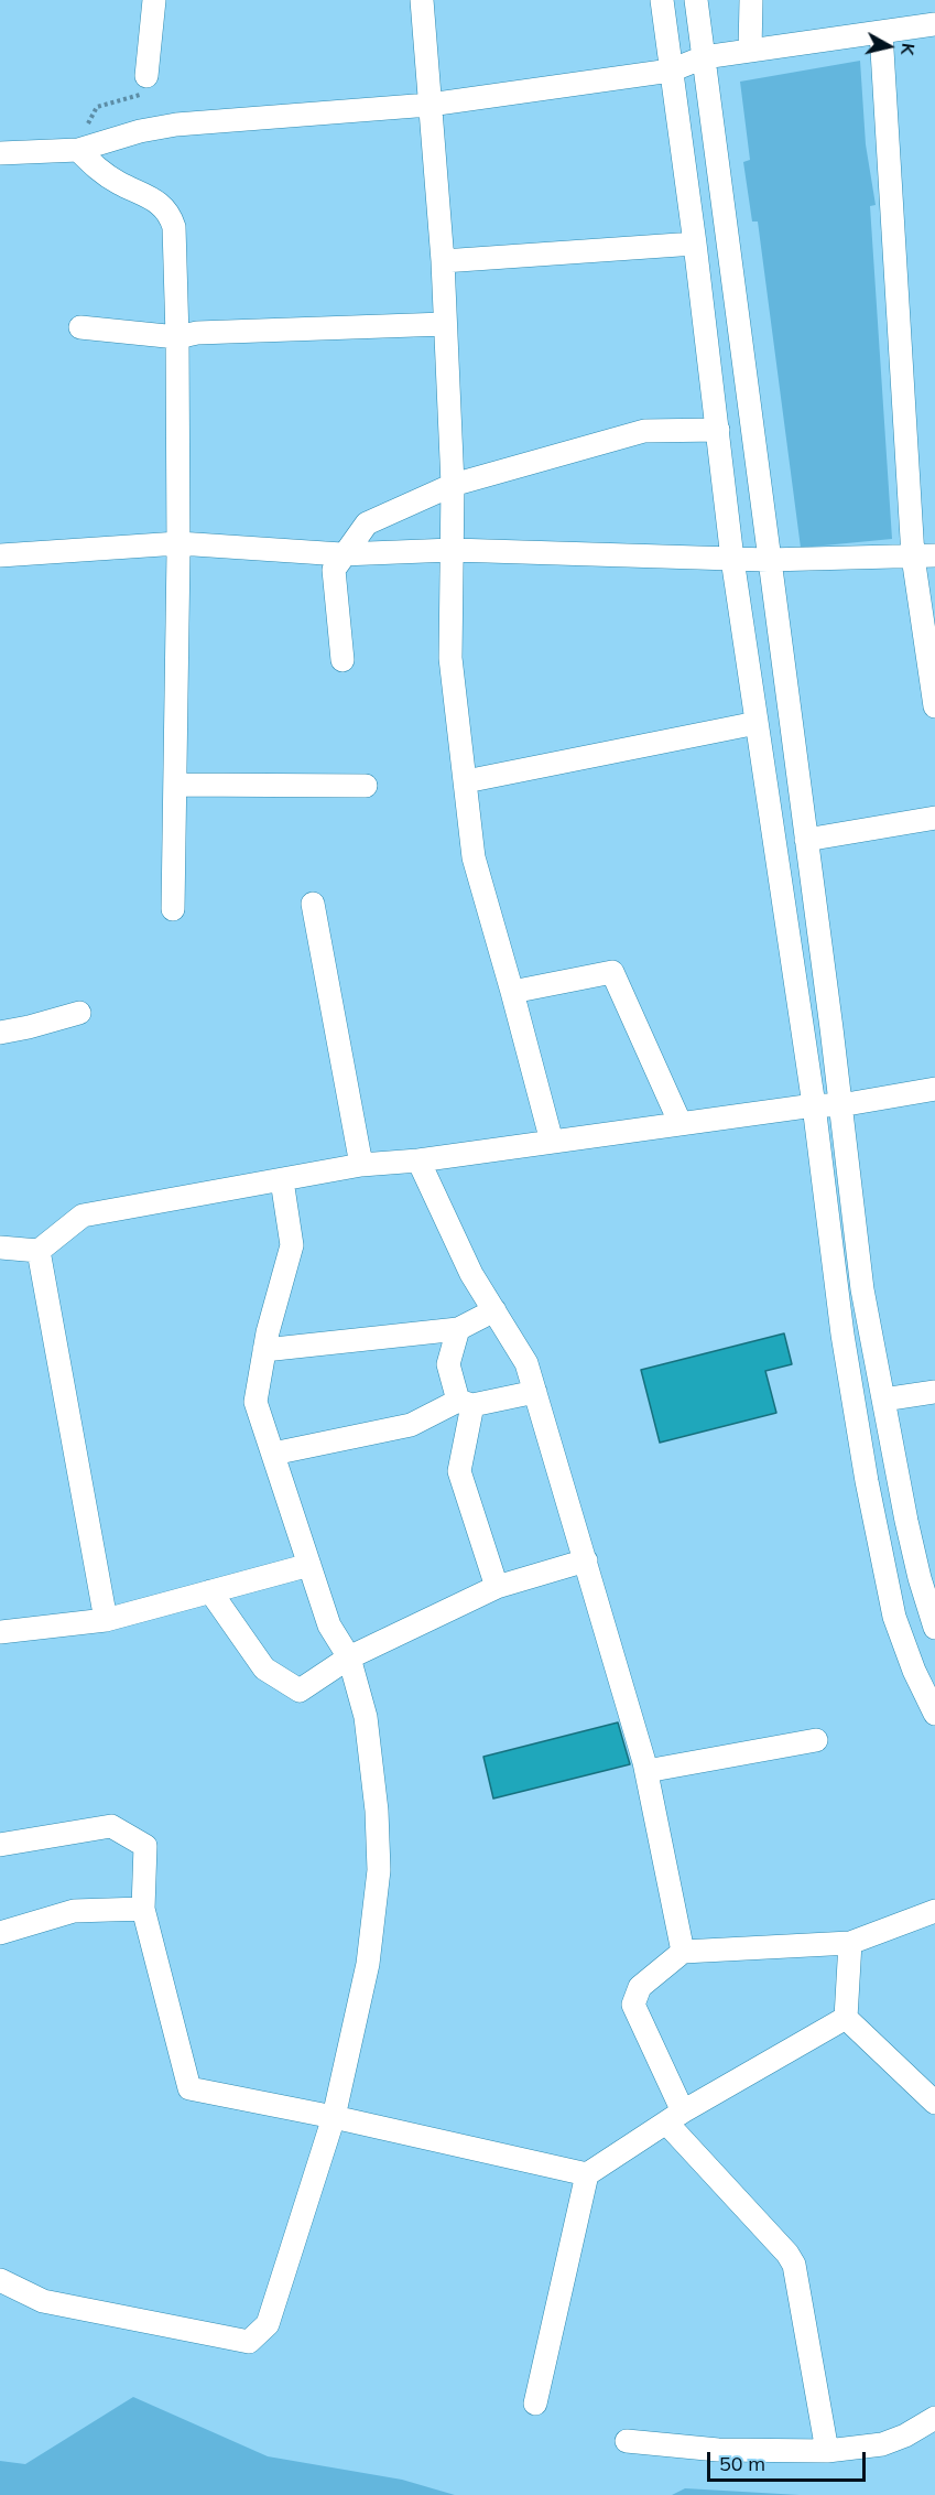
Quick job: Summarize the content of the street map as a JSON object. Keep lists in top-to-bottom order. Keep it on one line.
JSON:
{"scale_bar":"50 m","north":"right"}
